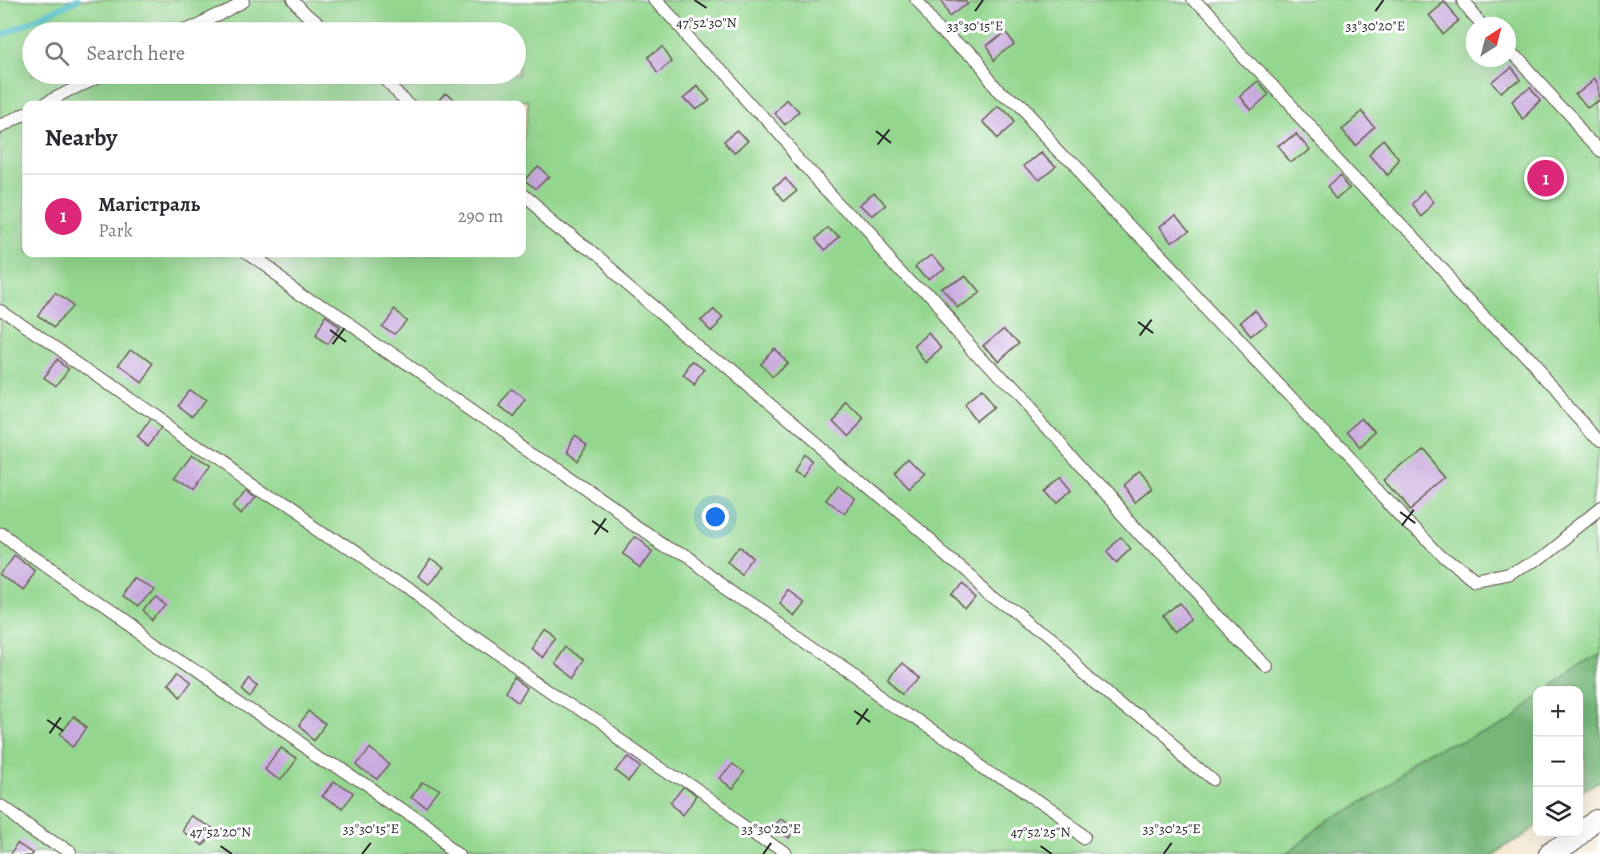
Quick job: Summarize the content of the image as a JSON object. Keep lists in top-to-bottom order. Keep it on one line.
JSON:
{"north":"top right","page":{"search":"Search here","heading":"Nearby","pins":"1","list":[{"mark":"1","name":"Магістраль","note":"Park","value":"290 m"}],"map_buttons":["+","−"]},"coordinates":["47°52'30\"N","33°30'15\"E","33°30'20\"E","33°30'25\"E","47°52'20\"N","47°52'25\"N"]}
